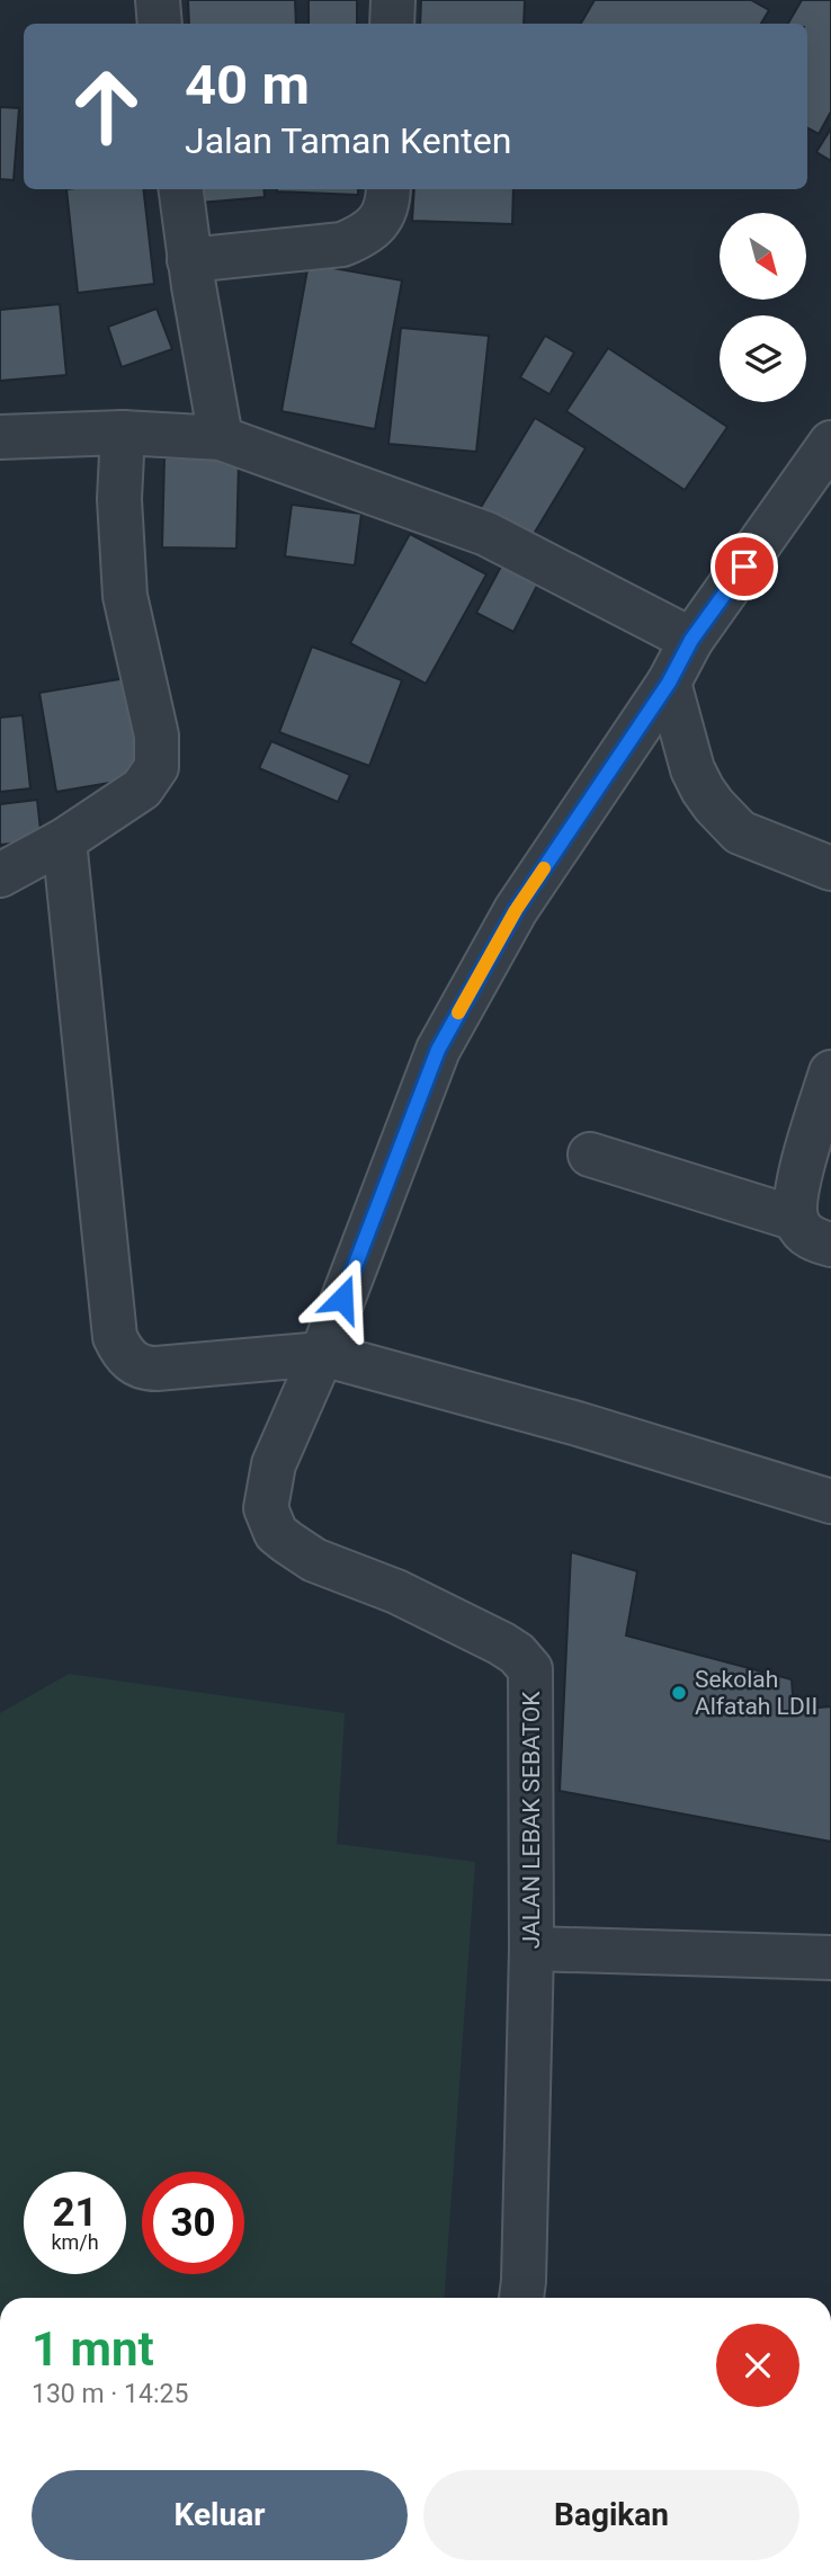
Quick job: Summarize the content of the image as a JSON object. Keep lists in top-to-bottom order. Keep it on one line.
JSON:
{"streets":{"street":["JALAN LEBAK SEBATOK"]},"places":["Sekolah Alfatah LDII"],"north":"bottom right","page":{"turn":["40 m","Jalan Taman Kenten"],"speed":"21 km/h","limit":"30","heading":["1 mnt","130 m · 14:25"],"buttons":["Keluar","Bagikan"]}}
